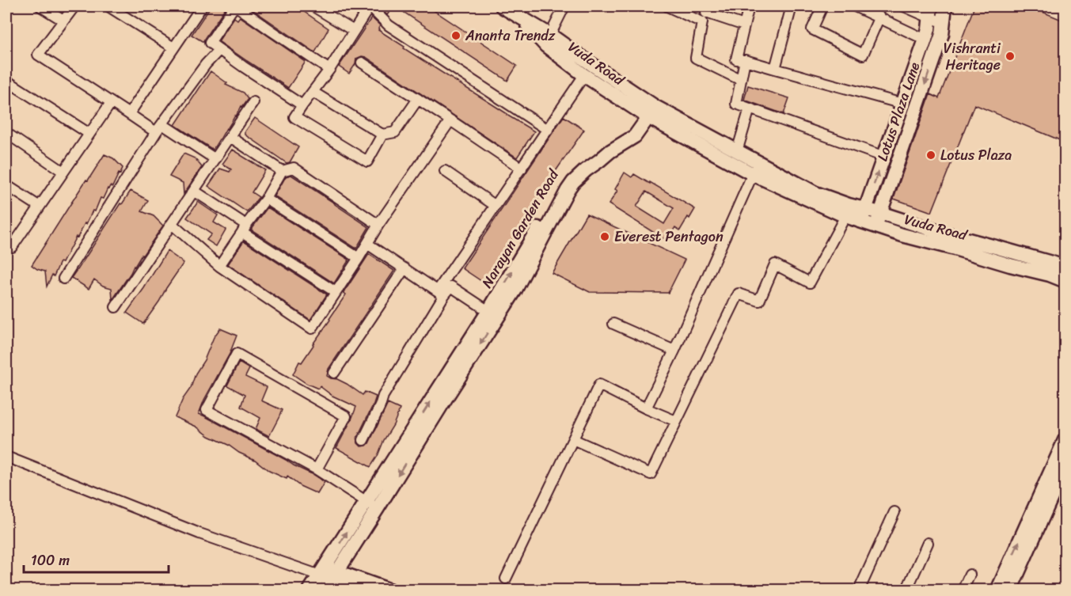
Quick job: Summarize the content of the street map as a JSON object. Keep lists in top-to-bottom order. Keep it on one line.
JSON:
{"streets":{"street":["Vuda Road","Lotus Plaza Lane","Narayan Garden Road"]},"crossings":[["Vuda Road","Lotus Plaza Lane"],["Vuda Road","Narayan Garden Road"]],"places":["Ananta Trendz","Vishranti Heritage","Lotus Plaza","Everest Pentagon"],"scale_bar":"100 m"}
